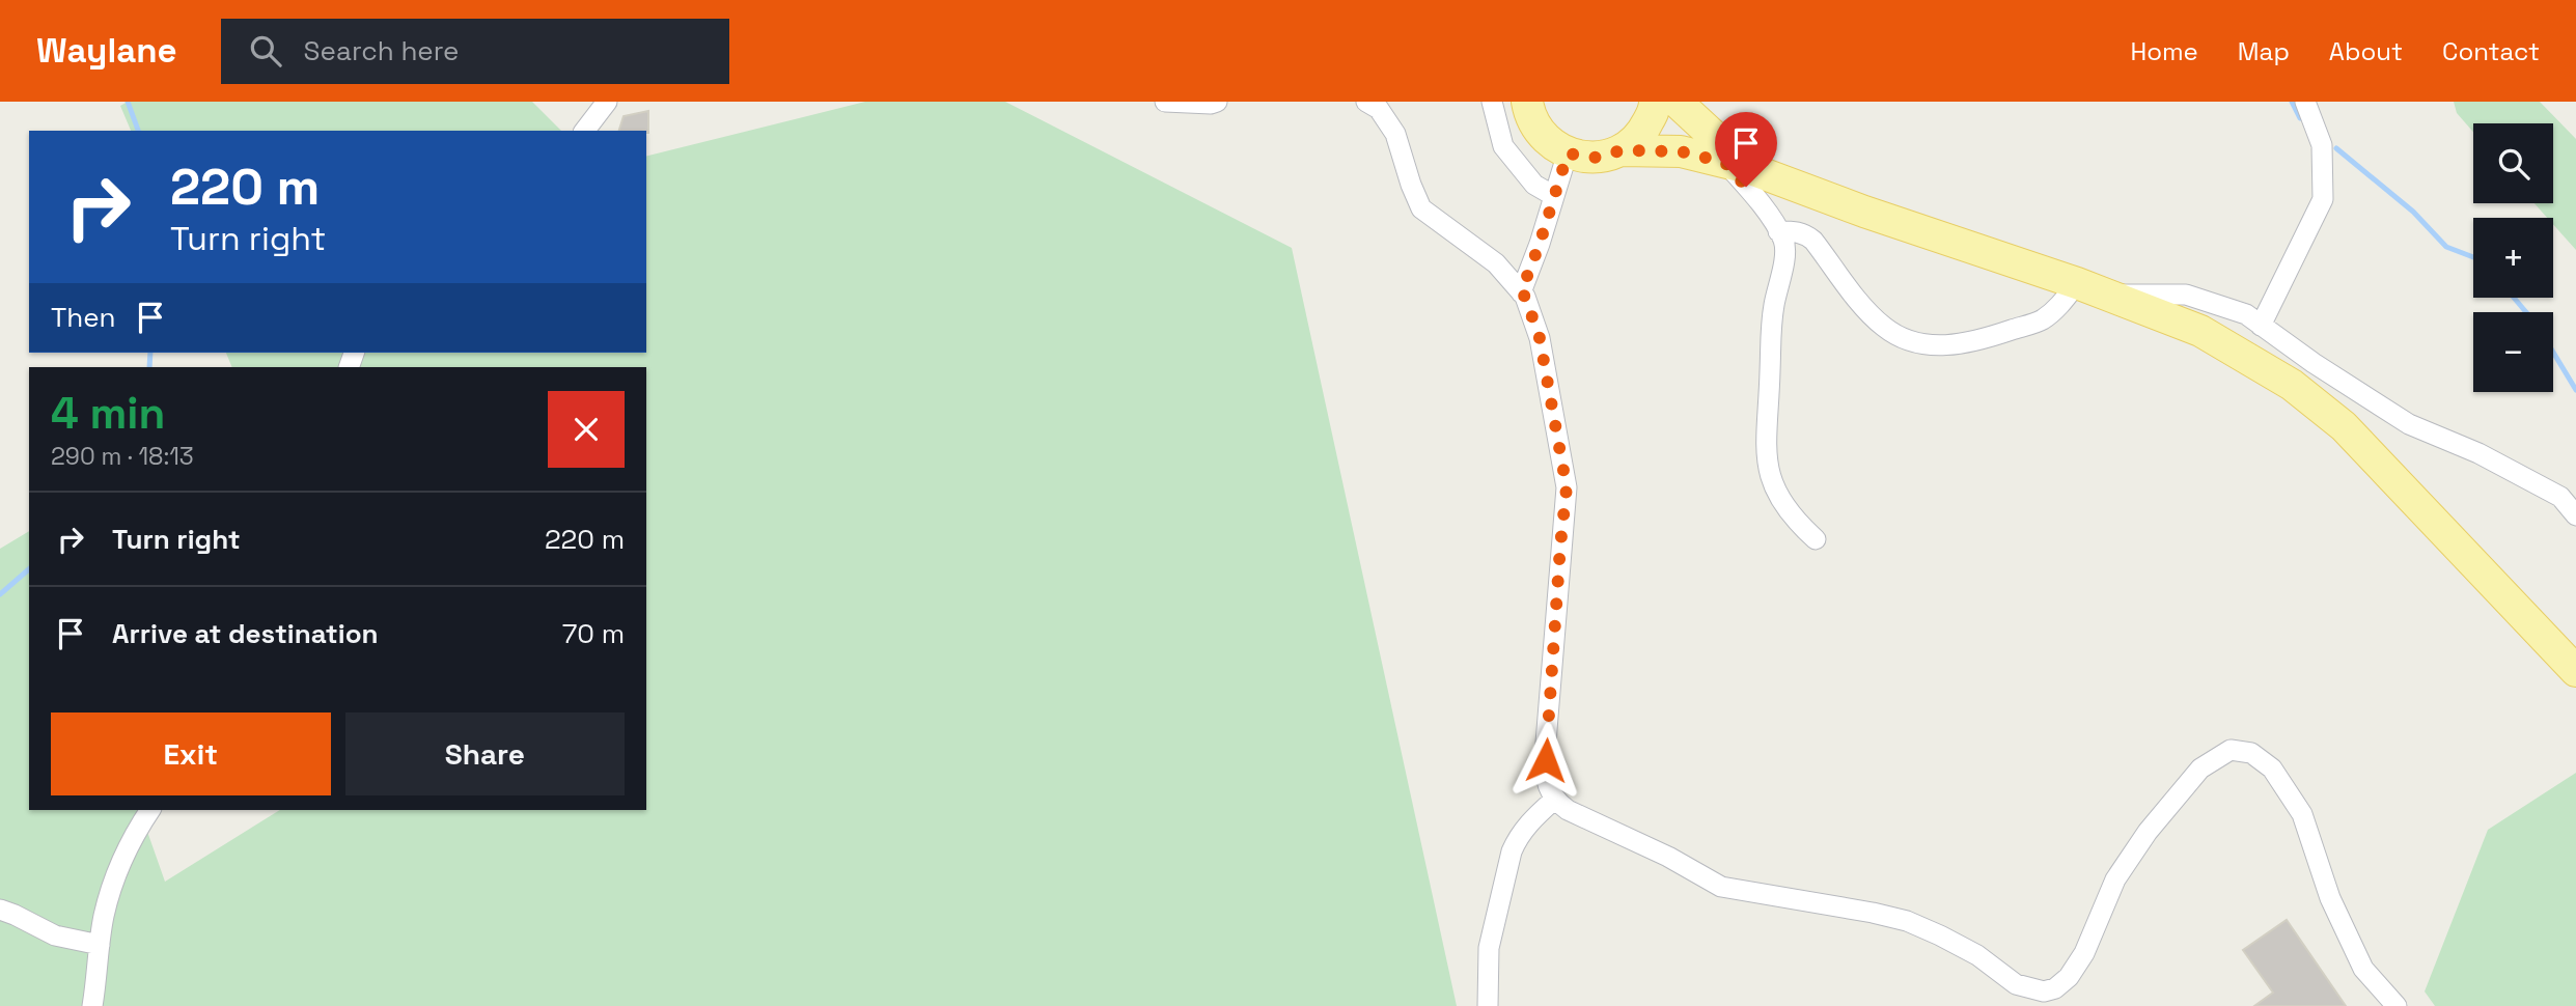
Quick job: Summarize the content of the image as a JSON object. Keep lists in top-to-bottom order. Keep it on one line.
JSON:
{"page":{"header":"Waylane","search":"Search here","nav":["Home","Map","About","Contact"],"map_buttons":["+","−"],"turn":["220 m","Turn right"],"then":"Then","heading":["4 min","290 m · 18:13"],"list":[{"name":"Turn right","value":"220 m"},{"name":"Arrive at destination","value":"70 m"}],"buttons":["Exit","Share"]}}
